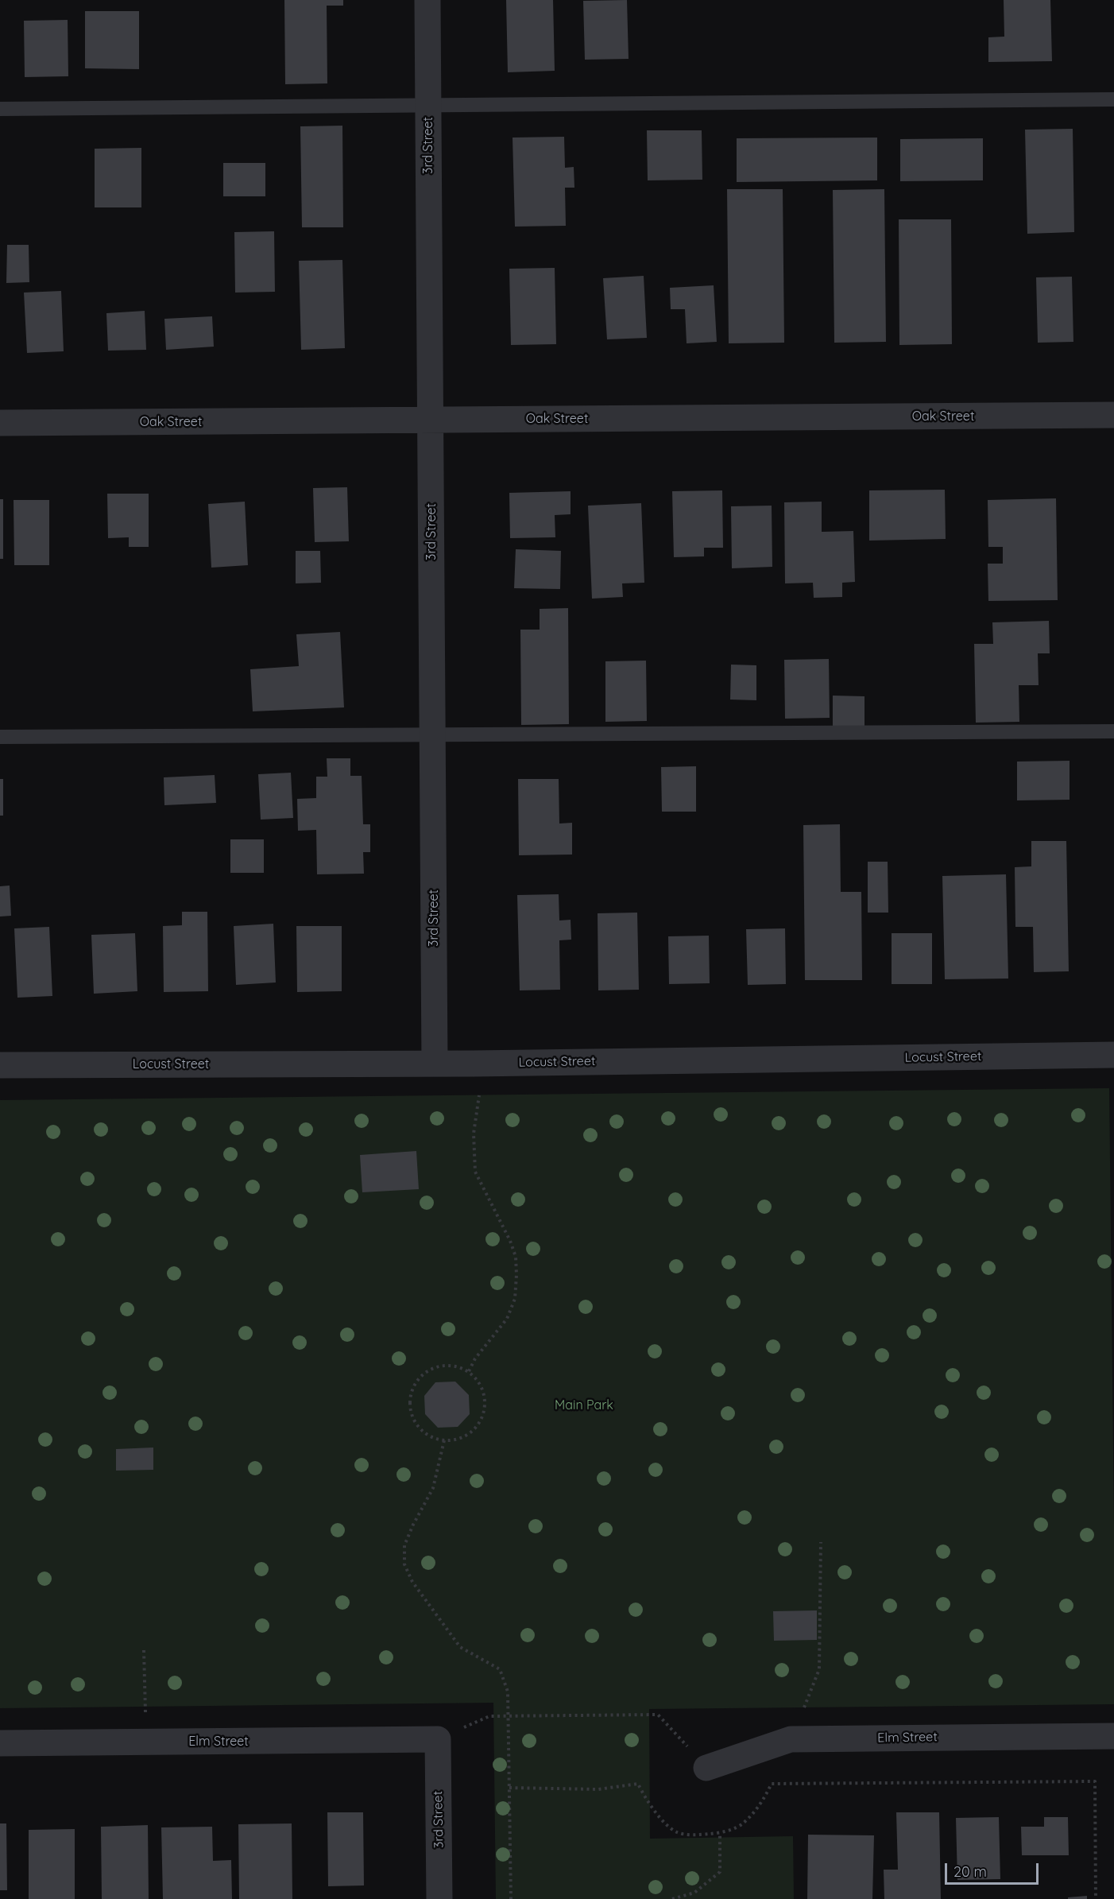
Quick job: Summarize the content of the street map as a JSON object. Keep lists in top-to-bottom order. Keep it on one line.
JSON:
{"streets":{"street":["3rd Street","Oak Street","Locust Street","Elm Street"]},"crossings":[["3rd Street","Oak Street"],["3rd Street","Locust Street"],["3rd Street","Elm Street"]],"parks":["Main Park"],"scale_bar":"20 m"}
